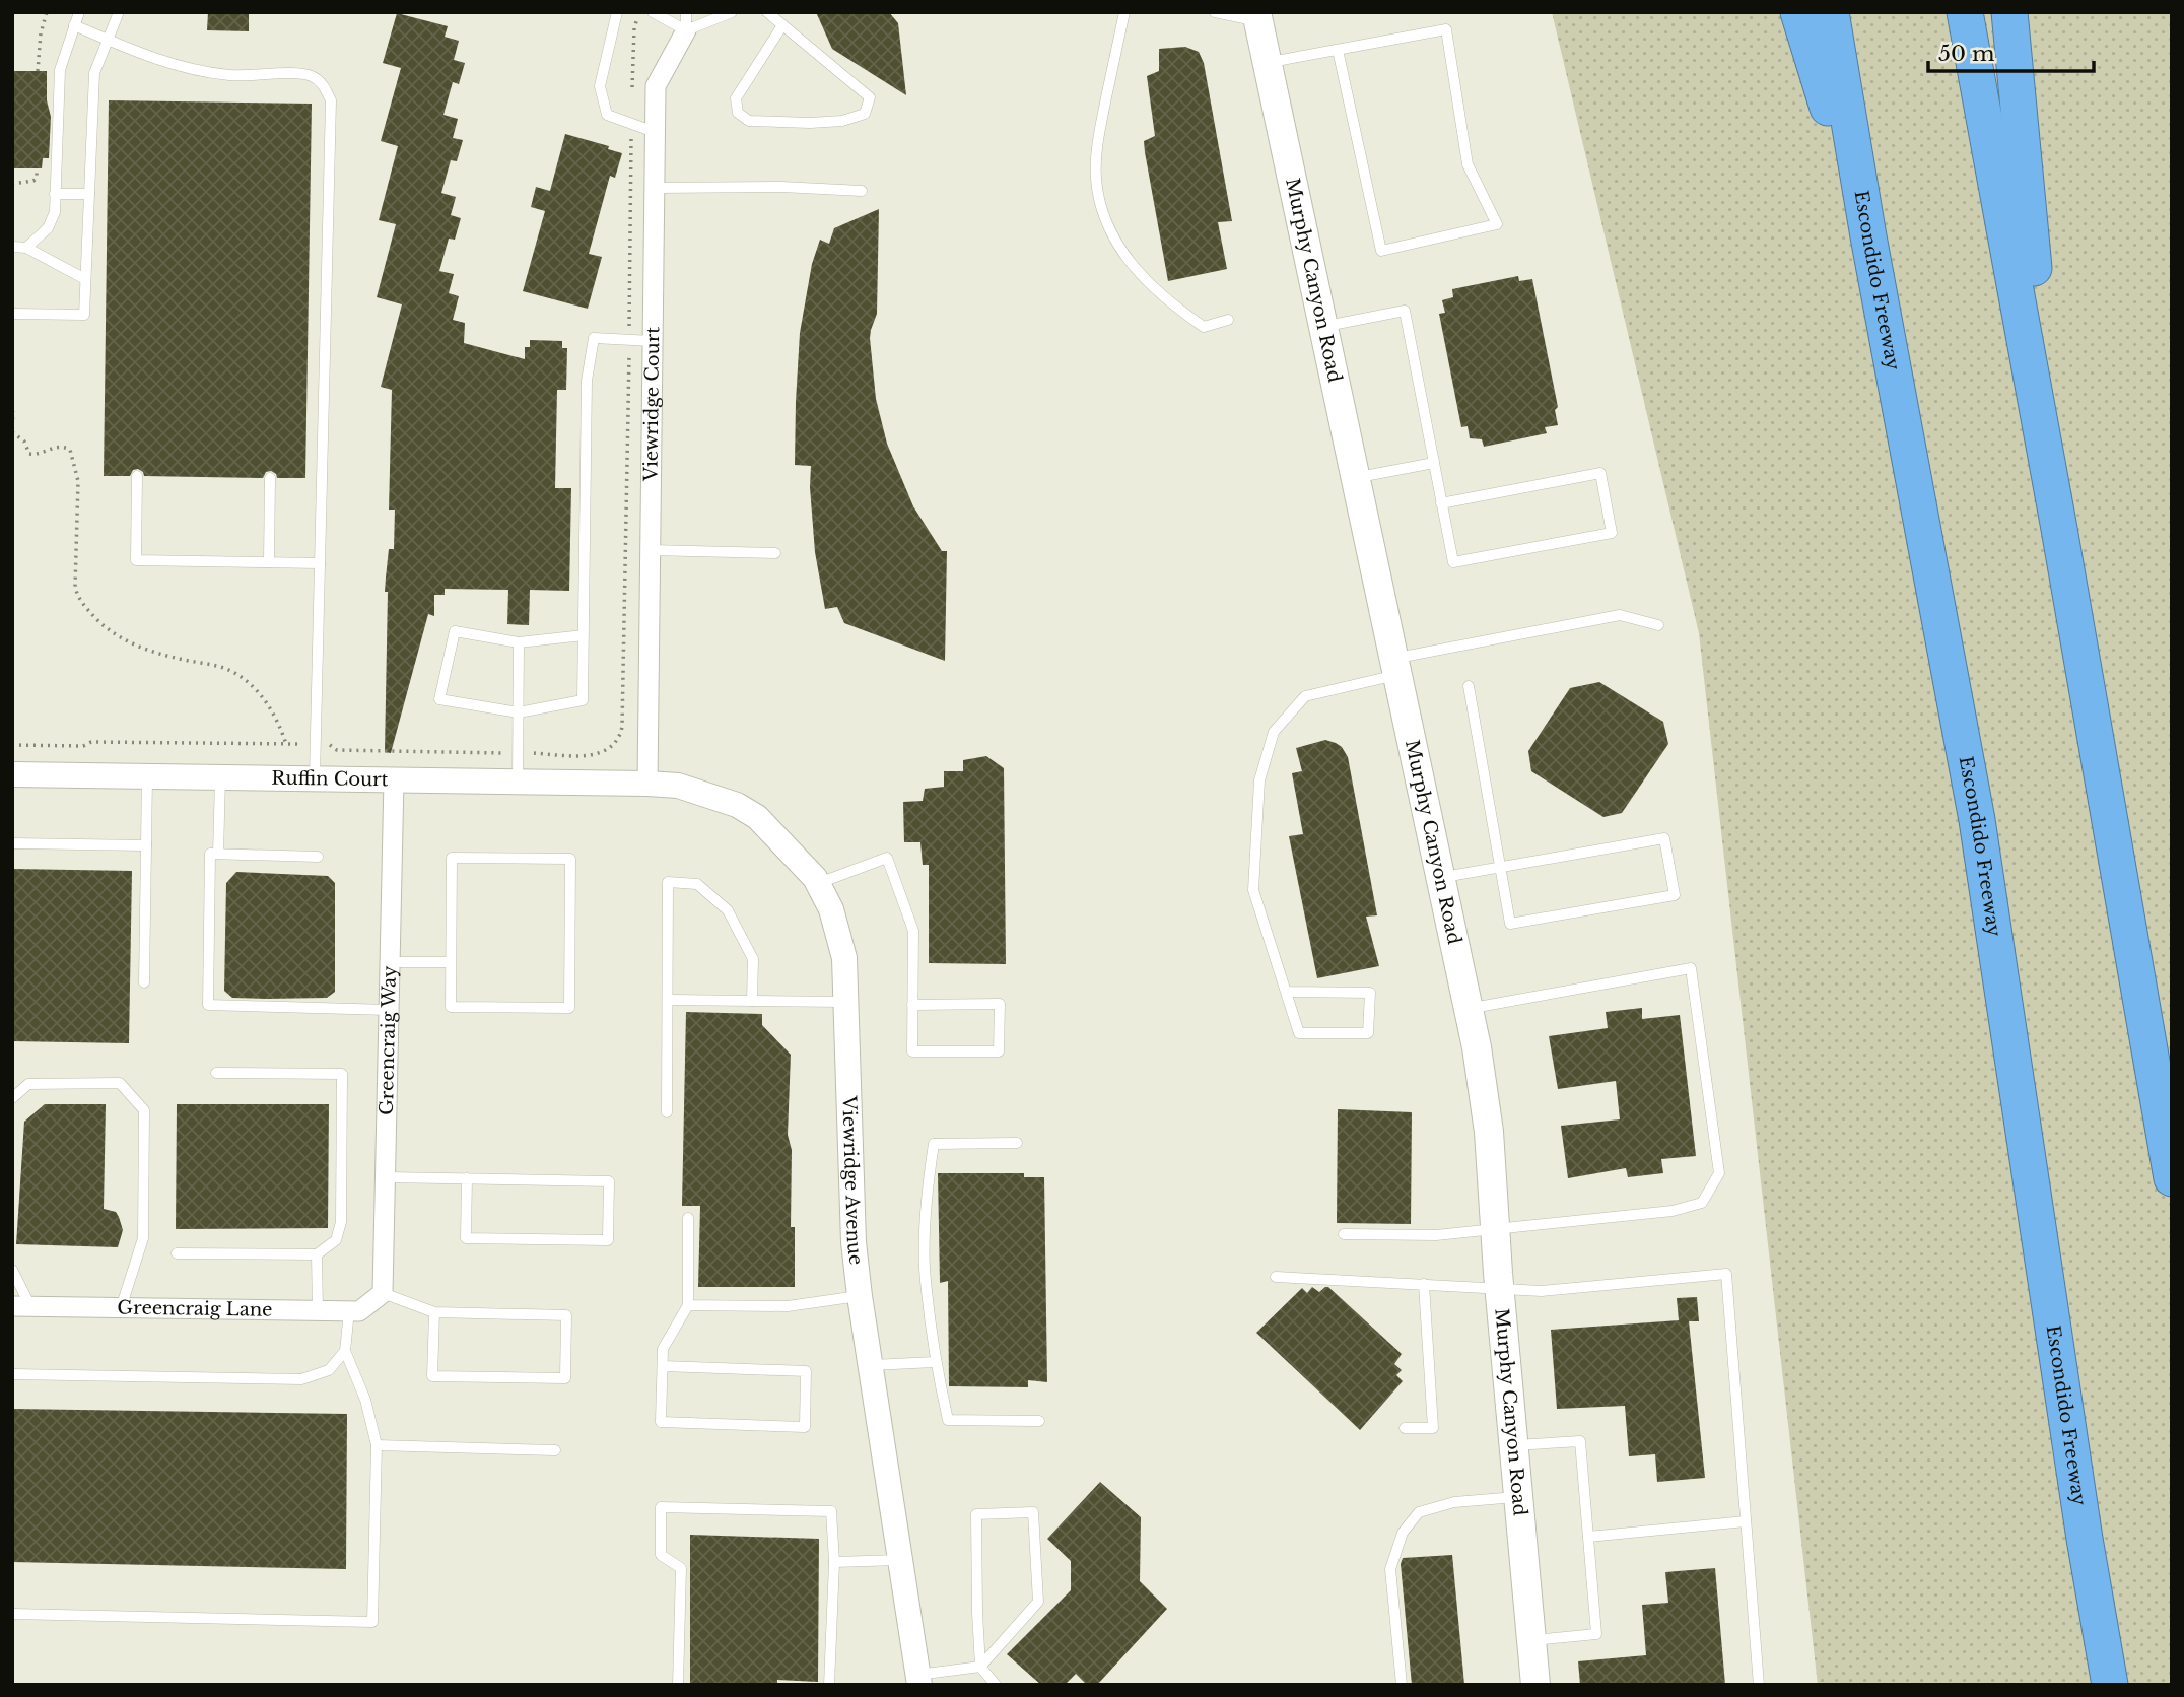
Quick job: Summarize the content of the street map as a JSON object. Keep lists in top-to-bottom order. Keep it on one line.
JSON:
{"streets":{"highway":["Escondido Freeway"],"main road":["Murphy Canyon Road"],"street":["Viewridge Court","Ruffin Court","Greencraig Way","Viewridge Avenue","Greencraig Lane"]},"crossings":[["Viewridge Court","Ruffin Court"],["Viewridge Court","Viewridge Avenue"],["Ruffin Court","Greencraig Way"],["Ruffin Court","Viewridge Avenue"],["Greencraig Way","Greencraig Lane"]],"scale_bar":"50 m"}
